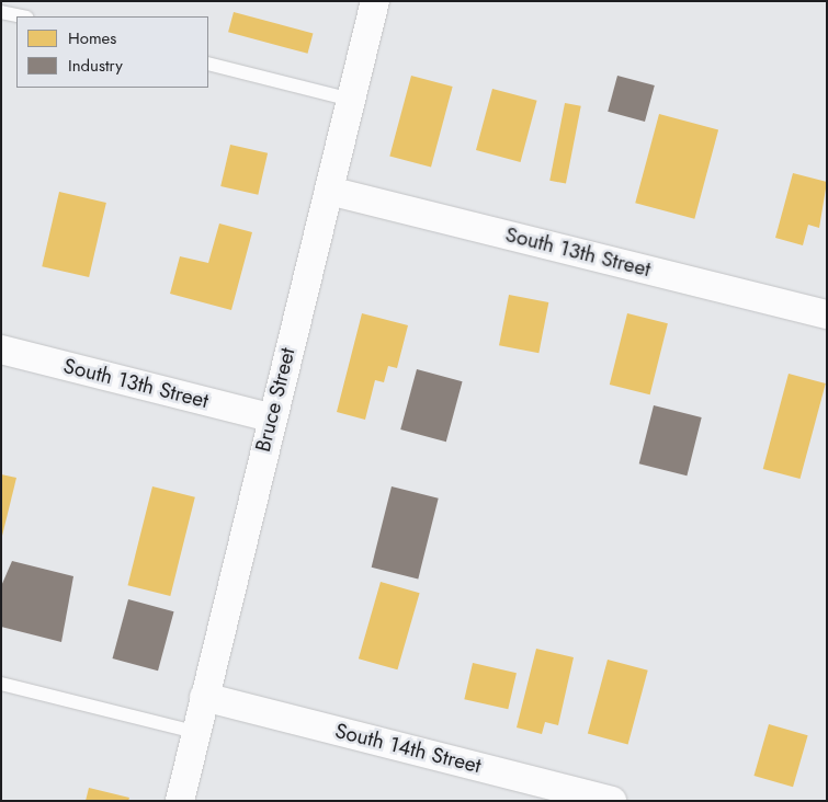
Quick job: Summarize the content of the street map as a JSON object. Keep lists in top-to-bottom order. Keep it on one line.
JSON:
{"streets":{"street":["South 13th Street","Bruce Street","South 14th Street"]},"crossings":[["South 13th Street","Bruce Street"],["Bruce Street","South 14th Street"]],"legend":["Homes","Industry"]}
